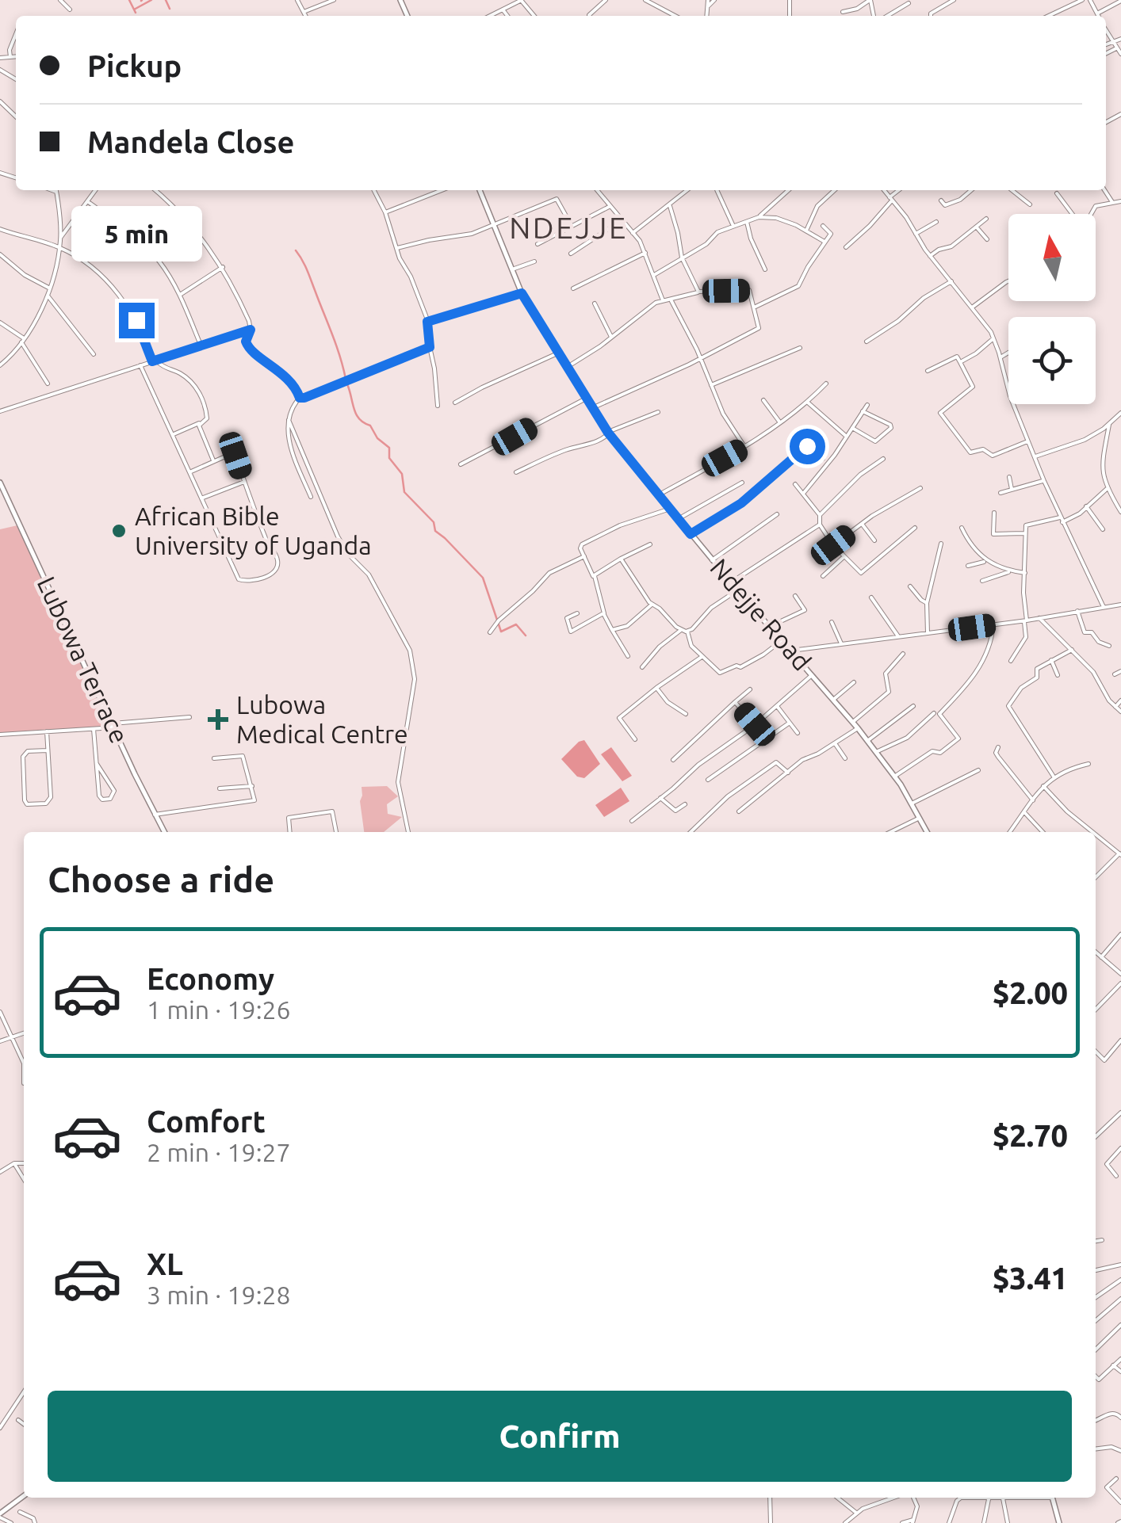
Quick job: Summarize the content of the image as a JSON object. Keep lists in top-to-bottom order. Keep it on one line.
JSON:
{"streets":{"street":["Ndejje Road","Lubowa Terrace"]},"districts":["NDEJJE"],"places":{"other":["African Bible University of Uganda"],"health":["Lubowa Medical Centre"]},"north":"top","page":{"banner":["Pickup","Mandela Close"],"bubble":"5 min","heading":"Choose a ride","list":[{"name":"Economy","note":"1 min · 19:26","value":"$2.00"},{"name":"Comfort","note":"2 min · 19:27","value":"$2.70"},{"name":"XL","note":"3 min · 19:28","value":"$3.41"}],"buttons":"Confirm"}}
